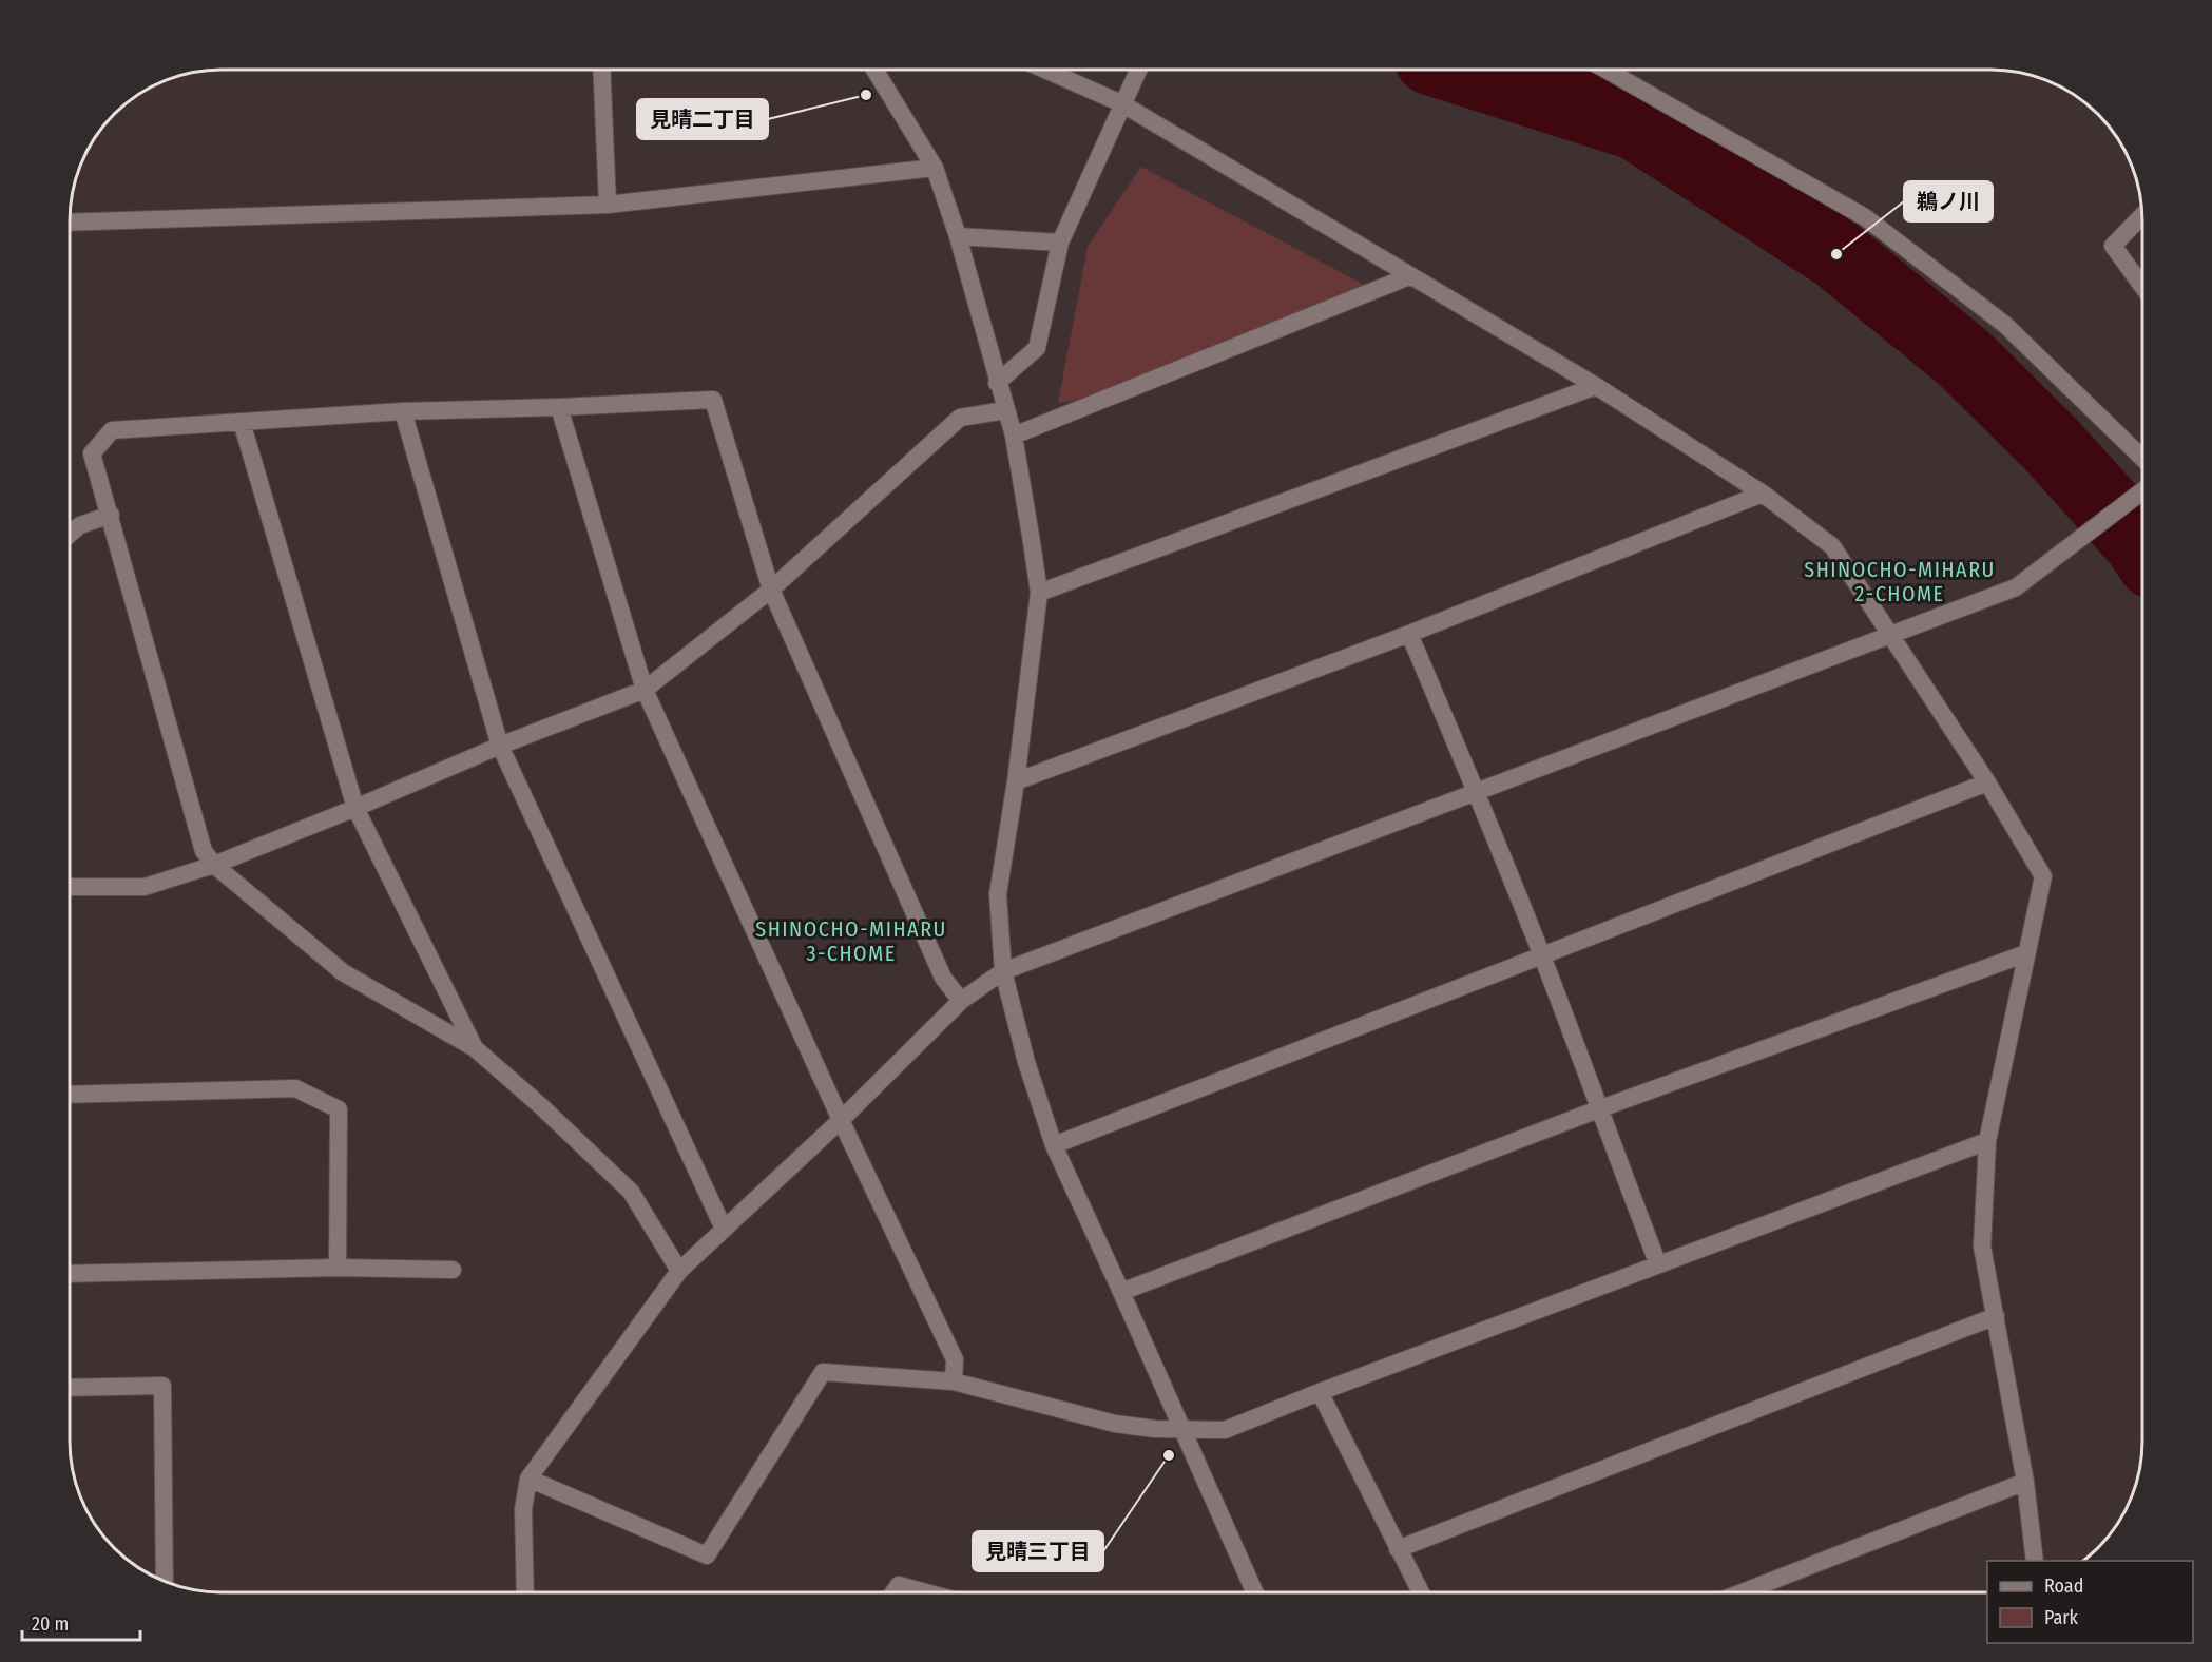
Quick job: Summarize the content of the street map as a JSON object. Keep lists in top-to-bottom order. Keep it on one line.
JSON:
{"districts":["SHINOCHO-MIHARU 2-CHOME","SHINOCHO-MIHARU 3-CHOME"],"places":["見晴二丁目","鵜ノ川","見晴三丁目"],"legend":["Road","Park"],"scale_bar":"20 m"}
